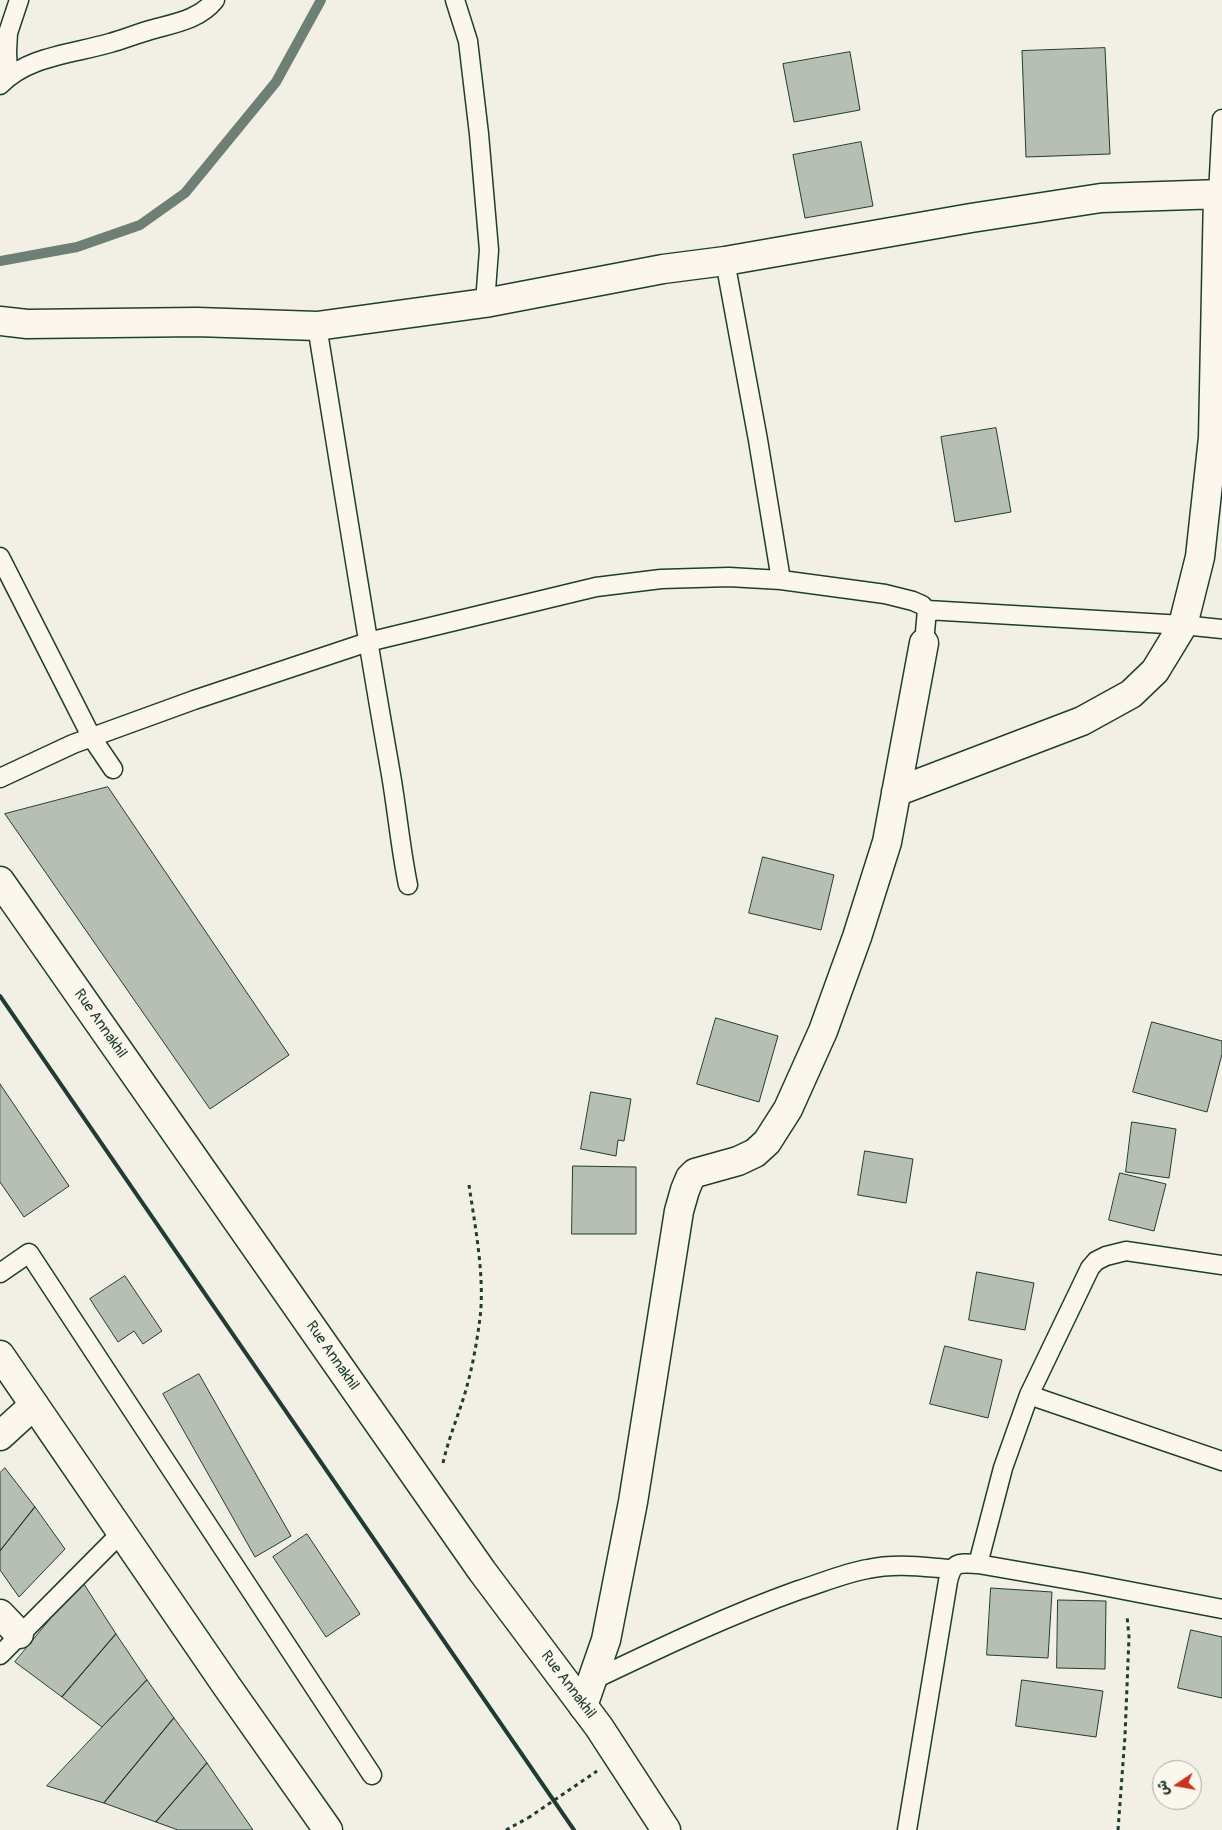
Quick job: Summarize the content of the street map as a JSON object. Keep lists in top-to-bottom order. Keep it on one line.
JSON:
{"streets":{"street":["Rue Annakhil"]},"north":"left"}
